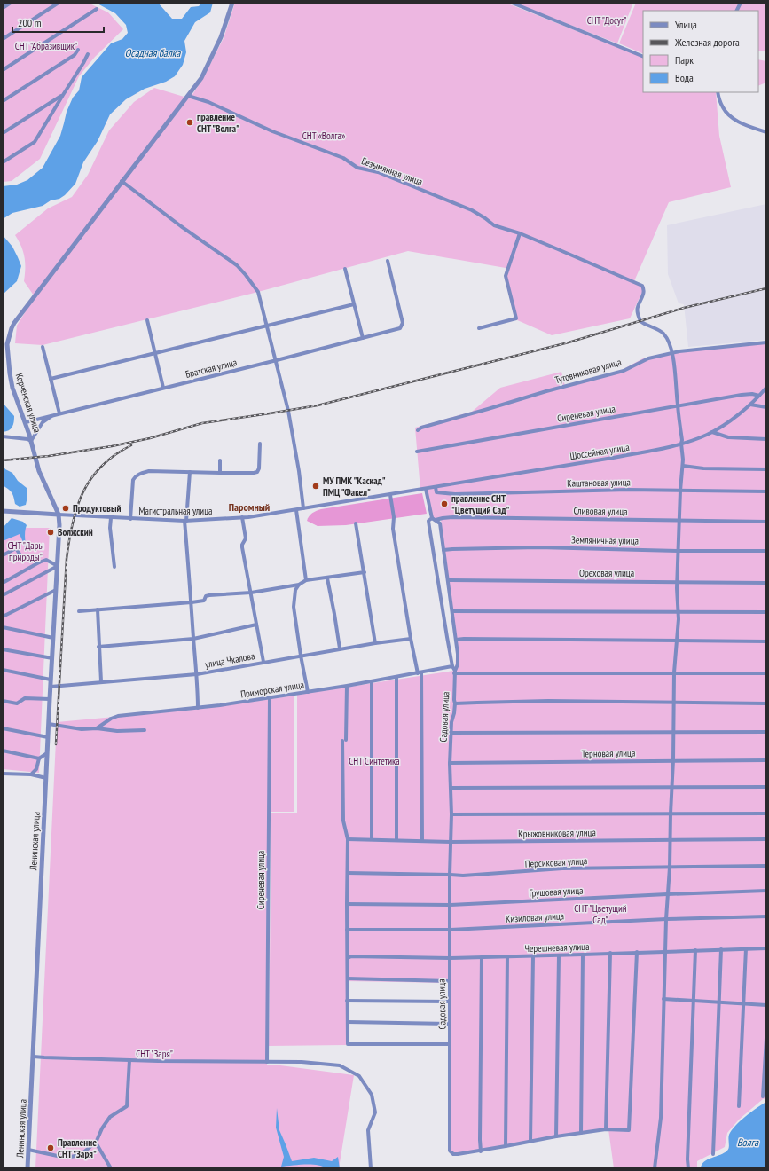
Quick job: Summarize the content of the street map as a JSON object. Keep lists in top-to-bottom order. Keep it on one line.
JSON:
{"streets":{"street":["Безымянная улица","Братская улица","Тутовниковая улица","Керченская улица","Сиреневая улица","Шоссейная улица","Каштановая улица","Магистральная улица","Сливовая улица","Земляничная улица","Ореховая улица","улица Чкалова","Приморская улица","Садовая улица","Терновая улица","Крыжовниковая улица","Ленинская улица","Персиковая улица","Грушовая улица","Кизиловая улица","Черешневая улица"]},"crossings":[["Безымянная улица","Тутовниковая улица"],["Безымянная улица","Керченская улица"],["Братская улица","Керченская улица"],["Керченская улица","Магистральная улица"],["Керченская улица","Ленинская улица"],["Сиреневая улица","Шоссейная улица"],["Сиреневая улица","Приморская улица"],["Шоссейная улица","Каштановая улица"],["Шоссейная улица","Магистральная улица"],["Магистральная улица","Ленинская улица"],["улица Чкалова","Ленинская улица"],["Приморская улица","Садовая улица"],["Садовая улица","Терновая улица"],["Садовая улица","Крыжовниковая улица"],["Садовая улица","Персиковая улица"],["Садовая улица","Грушовая улица"],["Садовая улица","Кизиловая улица"],["Садовая улица","Черешневая улица"]],"districts":["Паромный"],"water":["Осадная балка","Волга"],"parks":["СНТ \"Досуг\"","СНТ \"Абразивщик\"","СНТ «Волга»","СНТ \"Дары природы\"","СНТ Синтетика","СНТ \"Цветущий Сад\"","СНТ \"Заря\""],"places":["правление СНТ \"Волга\"","МУ ПМК \"Каскад\" ПМЦ \"Факел\"","правление СНТ \"Цветущий Сад\"","Продуктовый","Волжский","Правление СНТ \"Заря\""],"legend":["Улица","Железная дорога","Парк","Вода"],"scale_bar":"200 m"}
